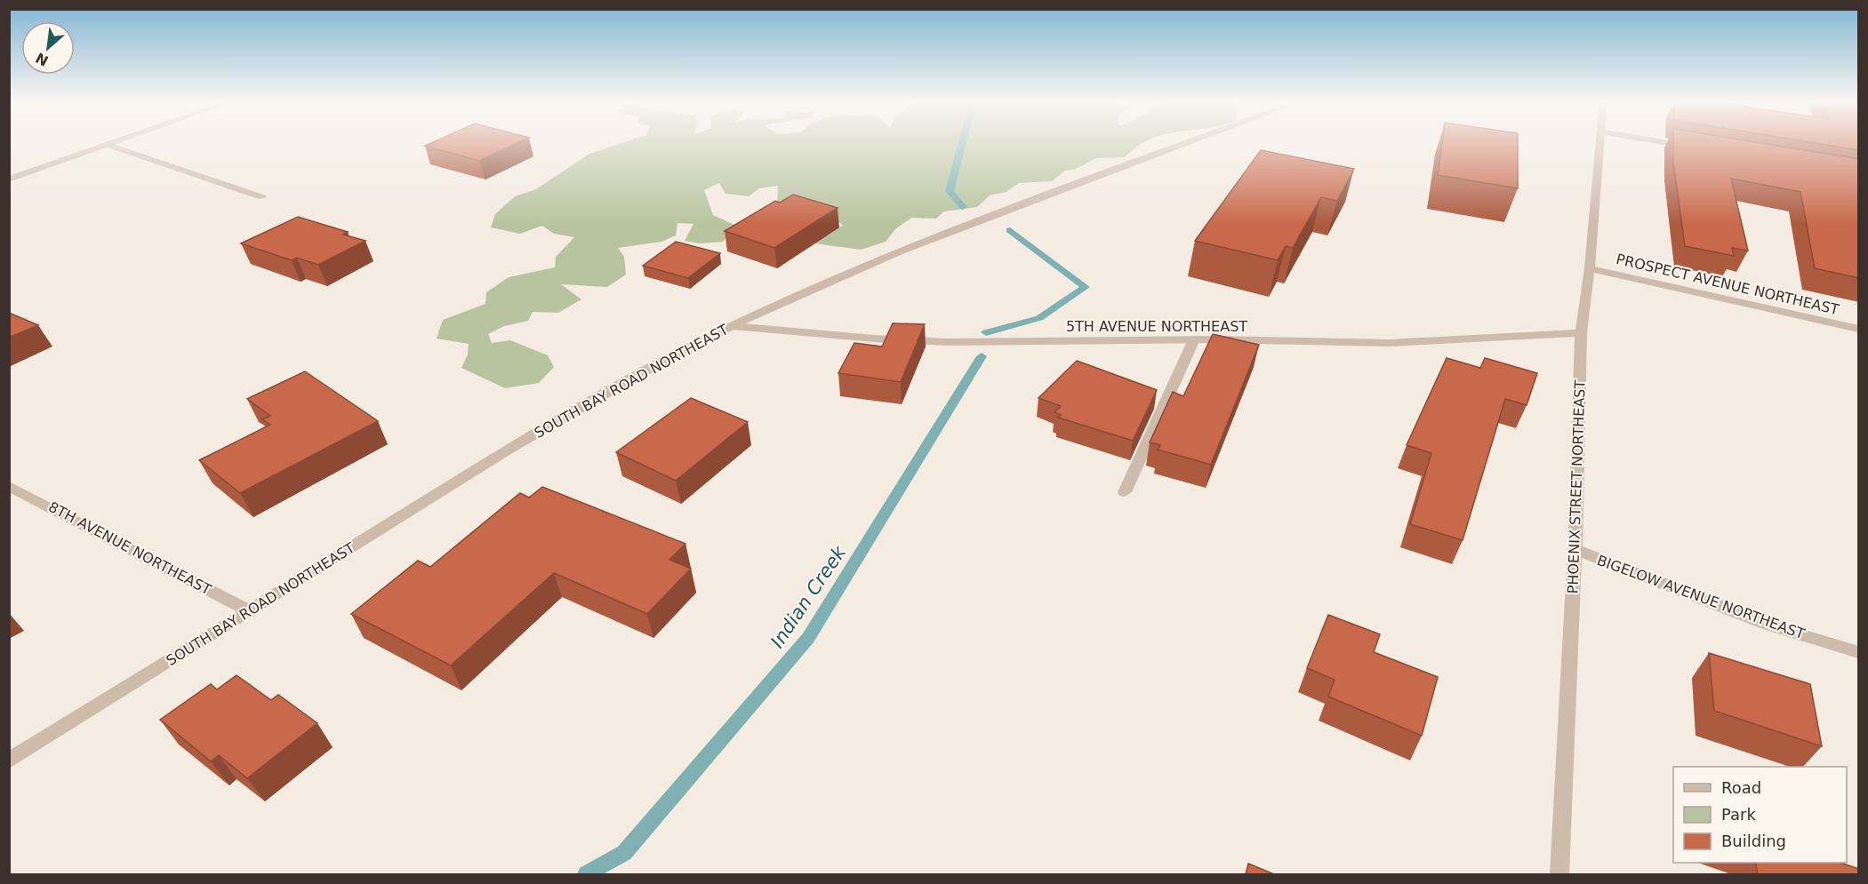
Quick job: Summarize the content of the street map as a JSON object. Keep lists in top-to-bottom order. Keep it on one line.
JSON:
{"streets":{"street":["PROSPECT AVENUE NORTHEAST","5TH AVENUE NORTHEAST","SOUTH BAY ROAD NORTHEAST","PHOENIX STREET NORTHEAST","8TH AVENUE NORTHEAST","BIGELOW AVENUE NORTHEAST"]},"crossings":[["PROSPECT AVENUE NORTHEAST","PHOENIX STREET NORTHEAST"],["5TH AVENUE NORTHEAST","SOUTH BAY ROAD NORTHEAST"],["5TH AVENUE NORTHEAST","PHOENIX STREET NORTHEAST"],["SOUTH BAY ROAD NORTHEAST","8TH AVENUE NORTHEAST"],["PHOENIX STREET NORTHEAST","BIGELOW AVENUE NORTHEAST"]],"water":["Indian Creek"],"legend":["Road","Park","Building"],"north":"bottom left"}
